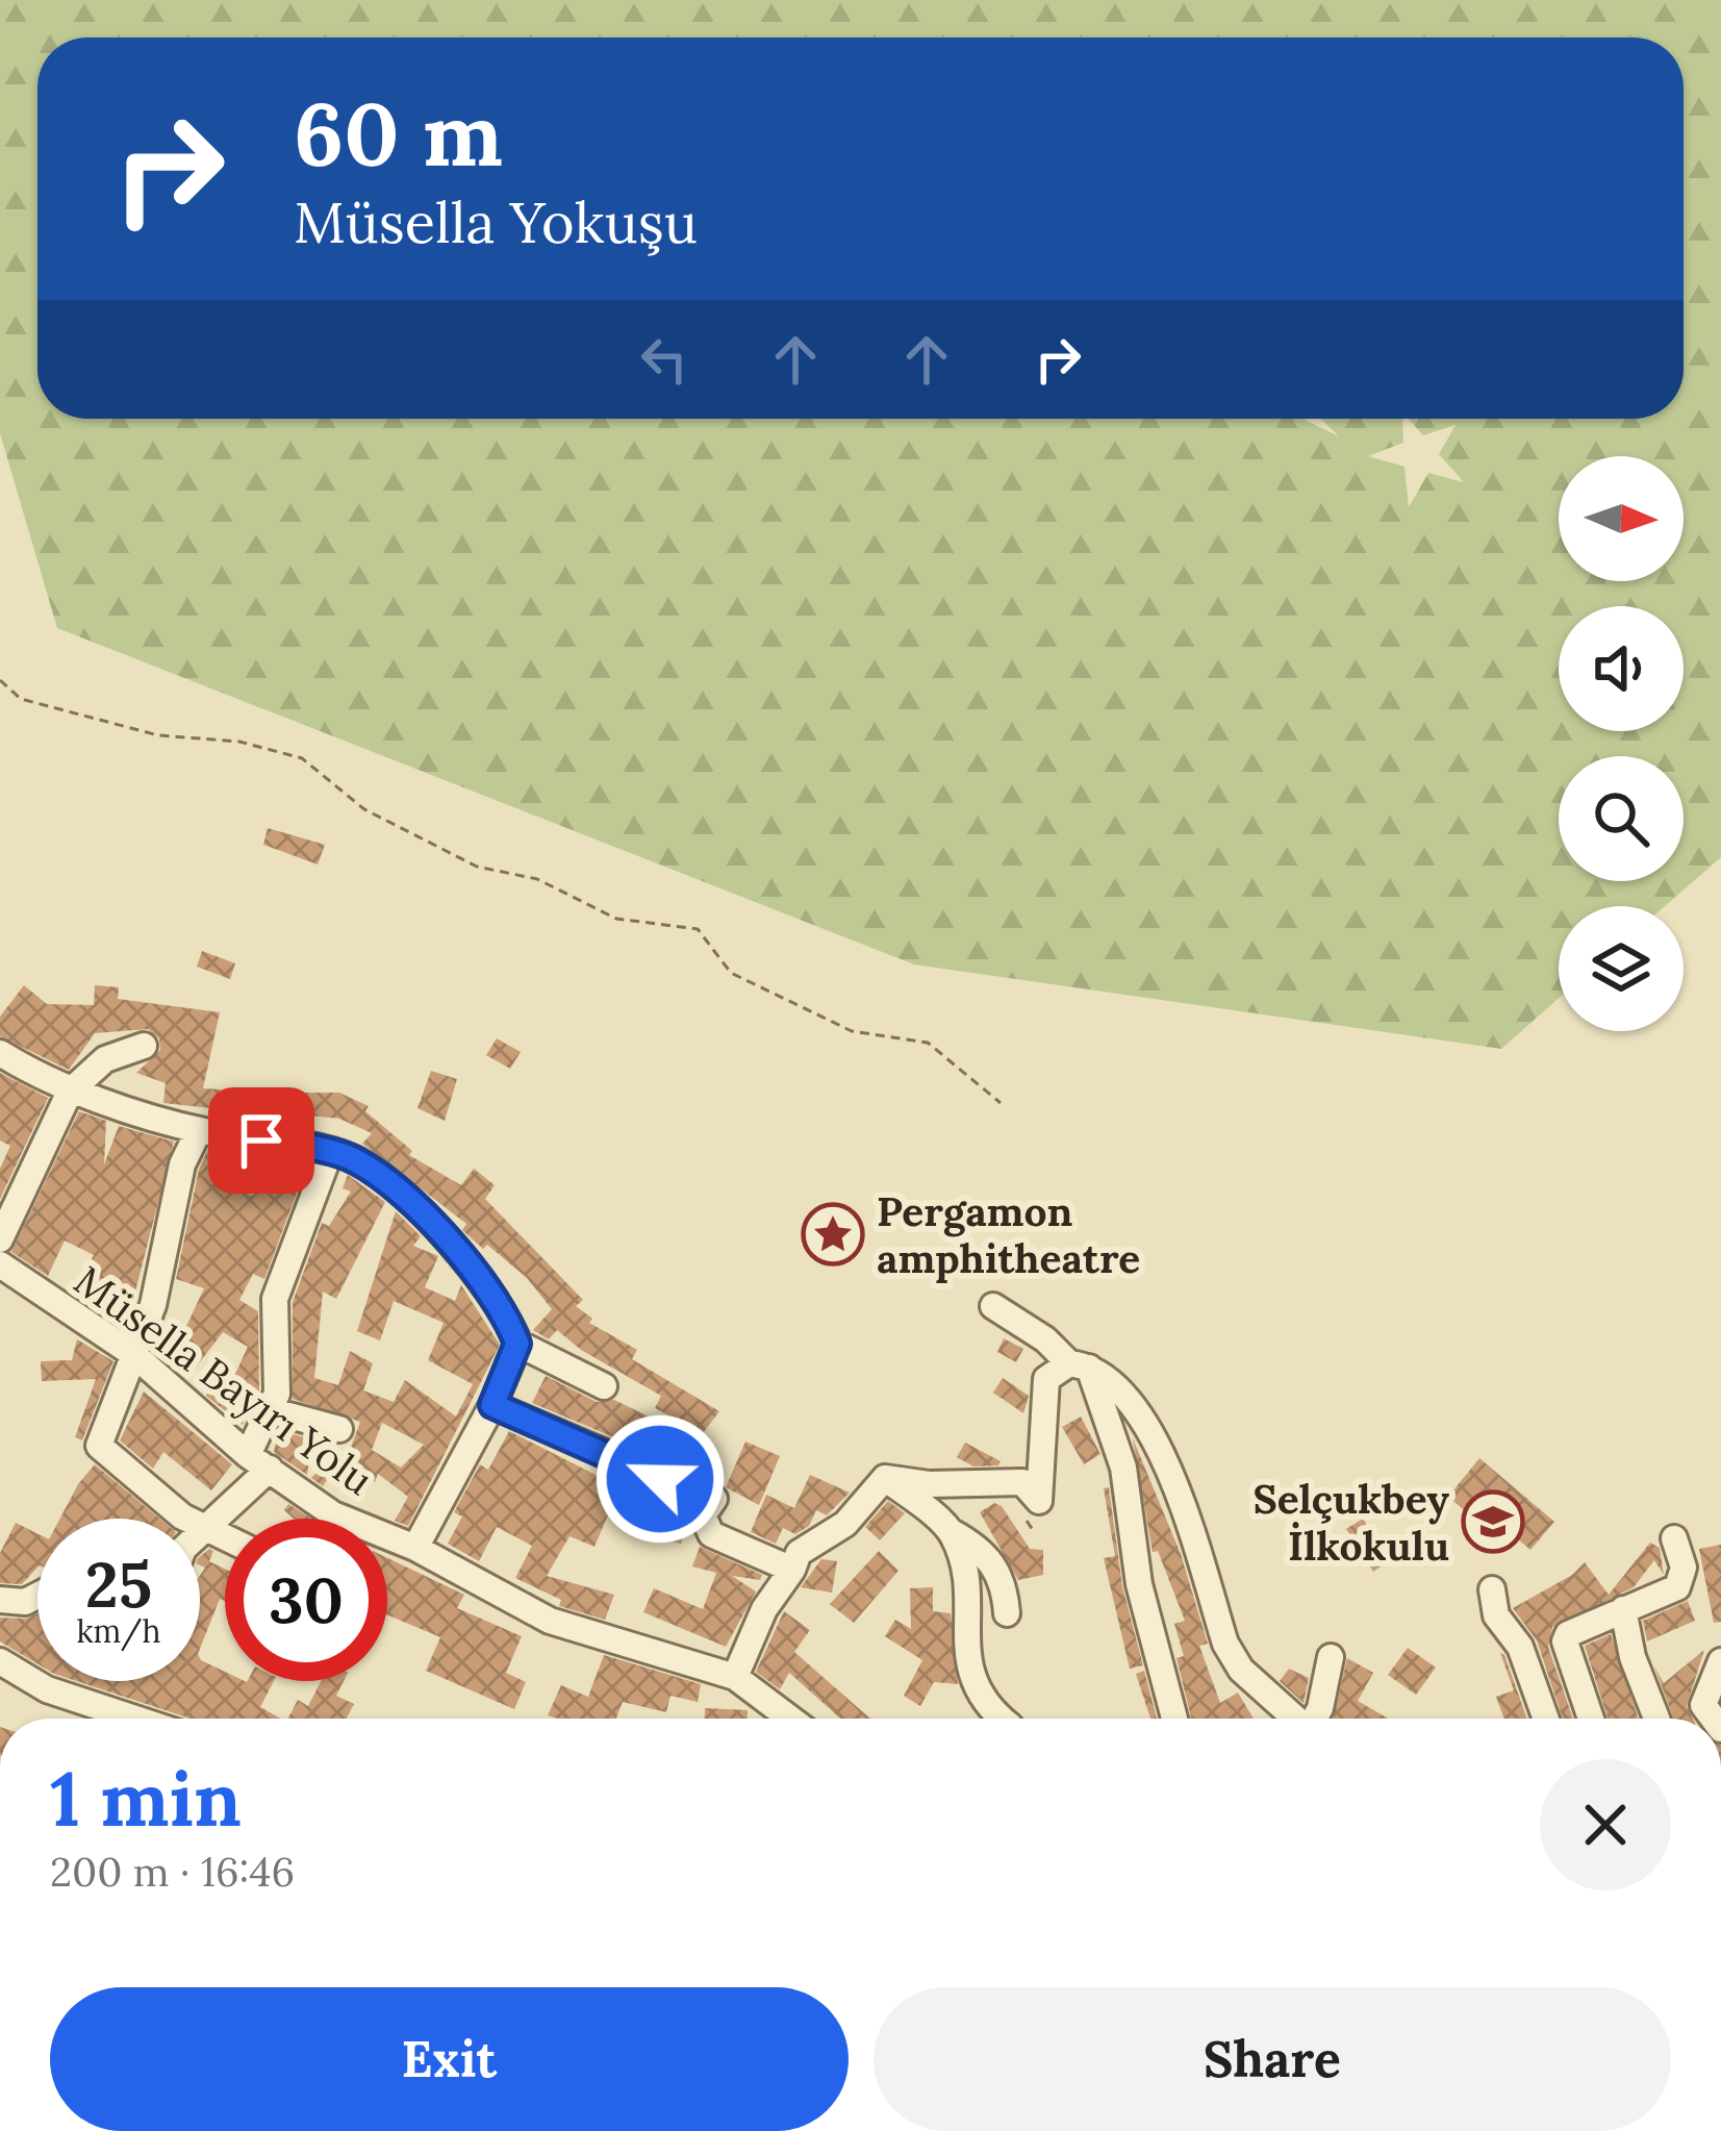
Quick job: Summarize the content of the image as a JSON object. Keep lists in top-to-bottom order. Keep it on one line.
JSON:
{"streets":{"street":["Müsella Bayırı Yolu"]},"places":{"place":["Pergamon amphitheatre"],"school or university":["Selçukbey İlkokulu"]},"north":"right","page":{"turn":["60 m","Müsella Yokuşu"],"speed":"25 km/h","limit":"30","heading":["1 min","200 m · 16:46"],"buttons":["Exit","Share"]}}
